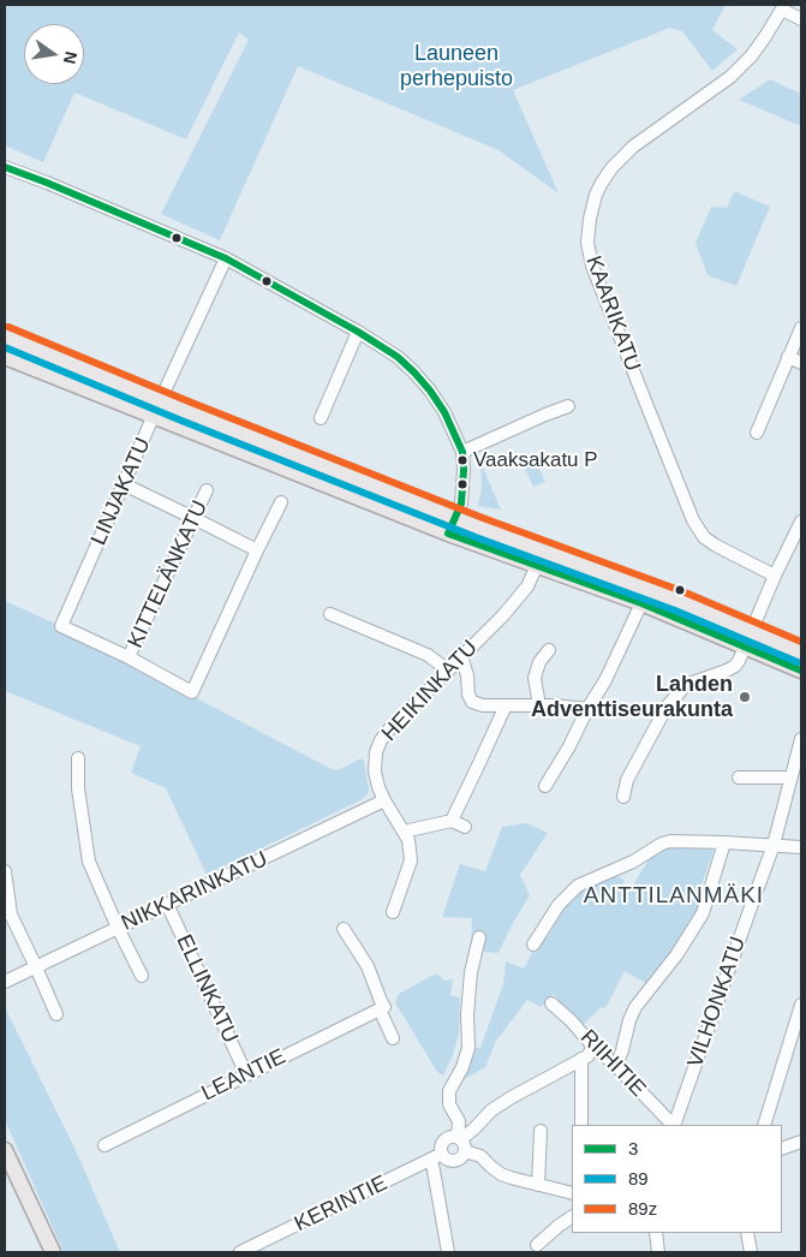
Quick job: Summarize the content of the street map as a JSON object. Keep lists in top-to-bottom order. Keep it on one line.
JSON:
{"streets":{"street":["KAARIKATU","LINJAKATU","KITTELÄNKATU","HEIKINKATU","NIKKARINKATU","ELLINKATU","VILHONKATU","RIIHITIE","LEANTIE","KERINTIE"]},"crossings":[["LINJAKATU","KITTELÄNKATU"],["HEIKINKATU","NIKKARINKATU"],["NIKKARINKATU","ELLINKATU"],["ELLINKATU","LEANTIE"]],"districts":["ANTTILANMÄKI"],"parks":["Launeen perhepuisto"],"places":["Vaaksakatu P","Lahden Adventtiseurakunta"],"lines":["transit line 3","transit line 89z","transit line 89"],"legend":["3","89","89z"],"north":"right"}
